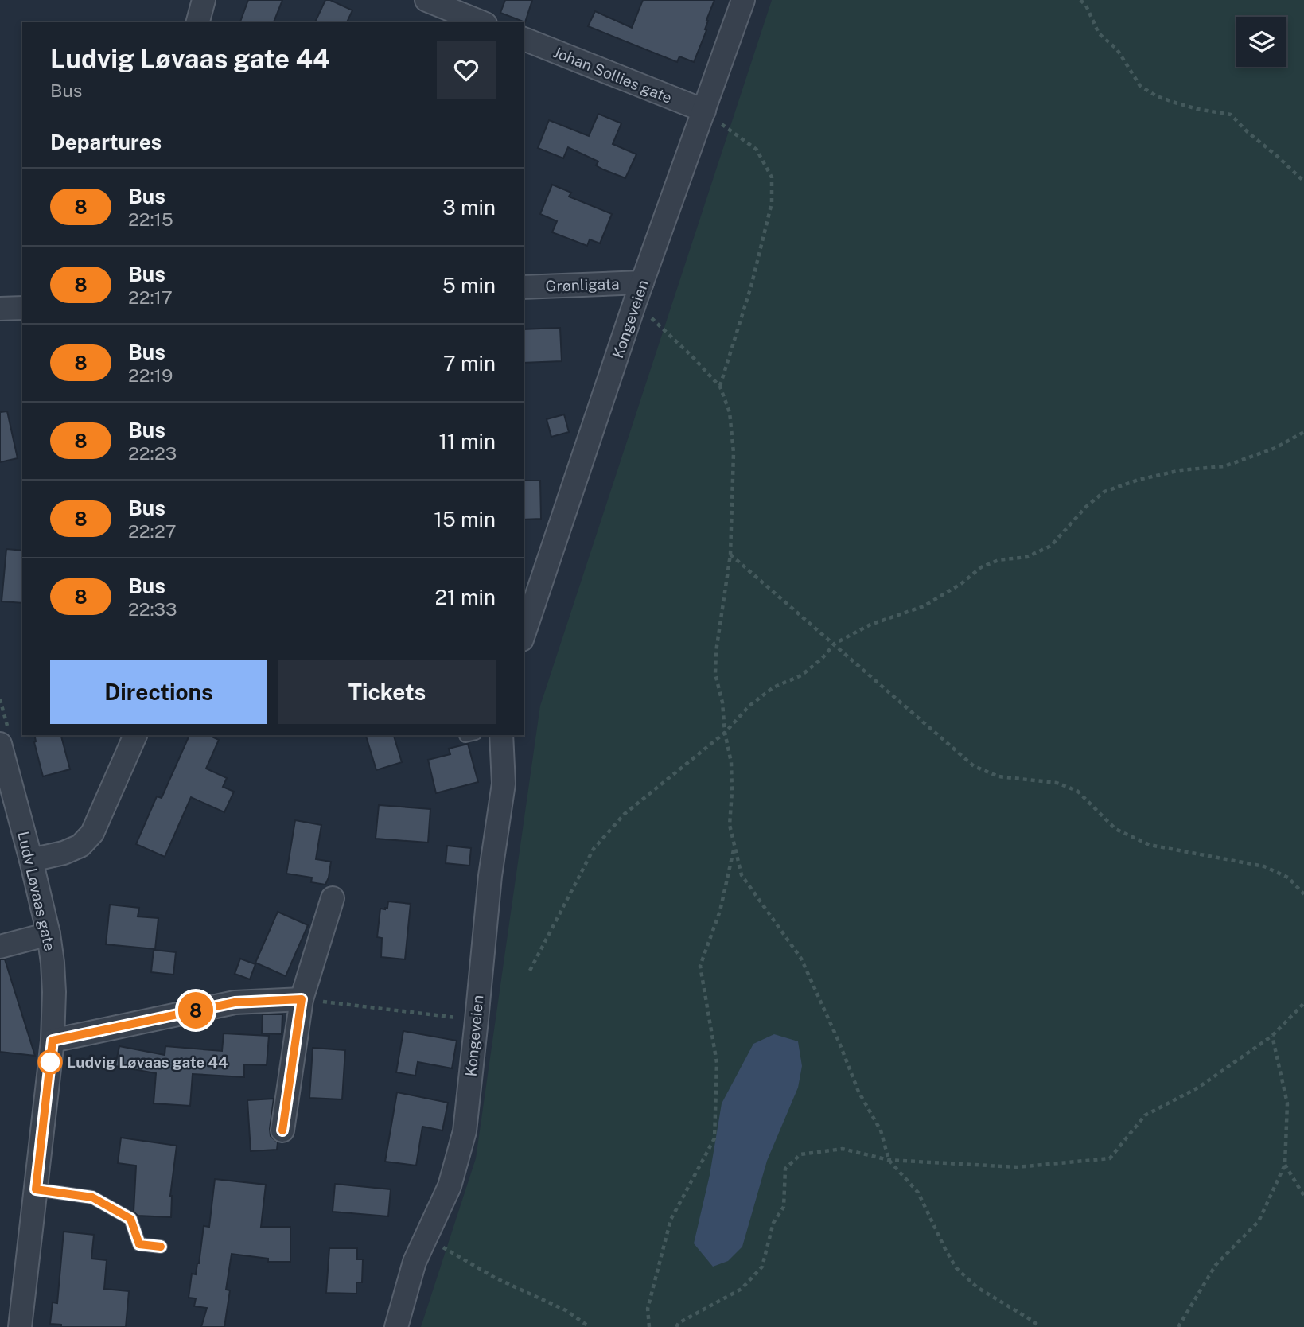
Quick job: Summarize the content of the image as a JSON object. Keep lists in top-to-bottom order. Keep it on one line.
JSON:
{"streets":{"street":["Johan Sollies gate","Grønligata","Kongeveien","Ludv Løvaas gate"]},"crossings":[["Johan Sollies gate","Kongeveien"],["Grønligata","Kongeveien"]],"places":["Ludvig Løvaas gate 44"],"lines":["bus line 8"],"page":{"on_map":"8","heading":[["Ludvig Løvaas gate 44","Bus"],"Departures"],"list":[{"mark":"8","name":"Bus","note":"22:15","value":"3 min"},{"mark":"8","name":"Bus","note":"22:17","value":"5 min"},{"mark":"8","name":"Bus","note":"22:19","value":"7 min"},{"mark":"8","name":"Bus","note":"22:23","value":"11 min"},{"mark":"8","name":"Bus","note":"22:27","value":"15 min"},{"mark":"8","name":"Bus","note":"22:33","value":"21 min"}],"buttons":["Directions","Tickets"]}}
